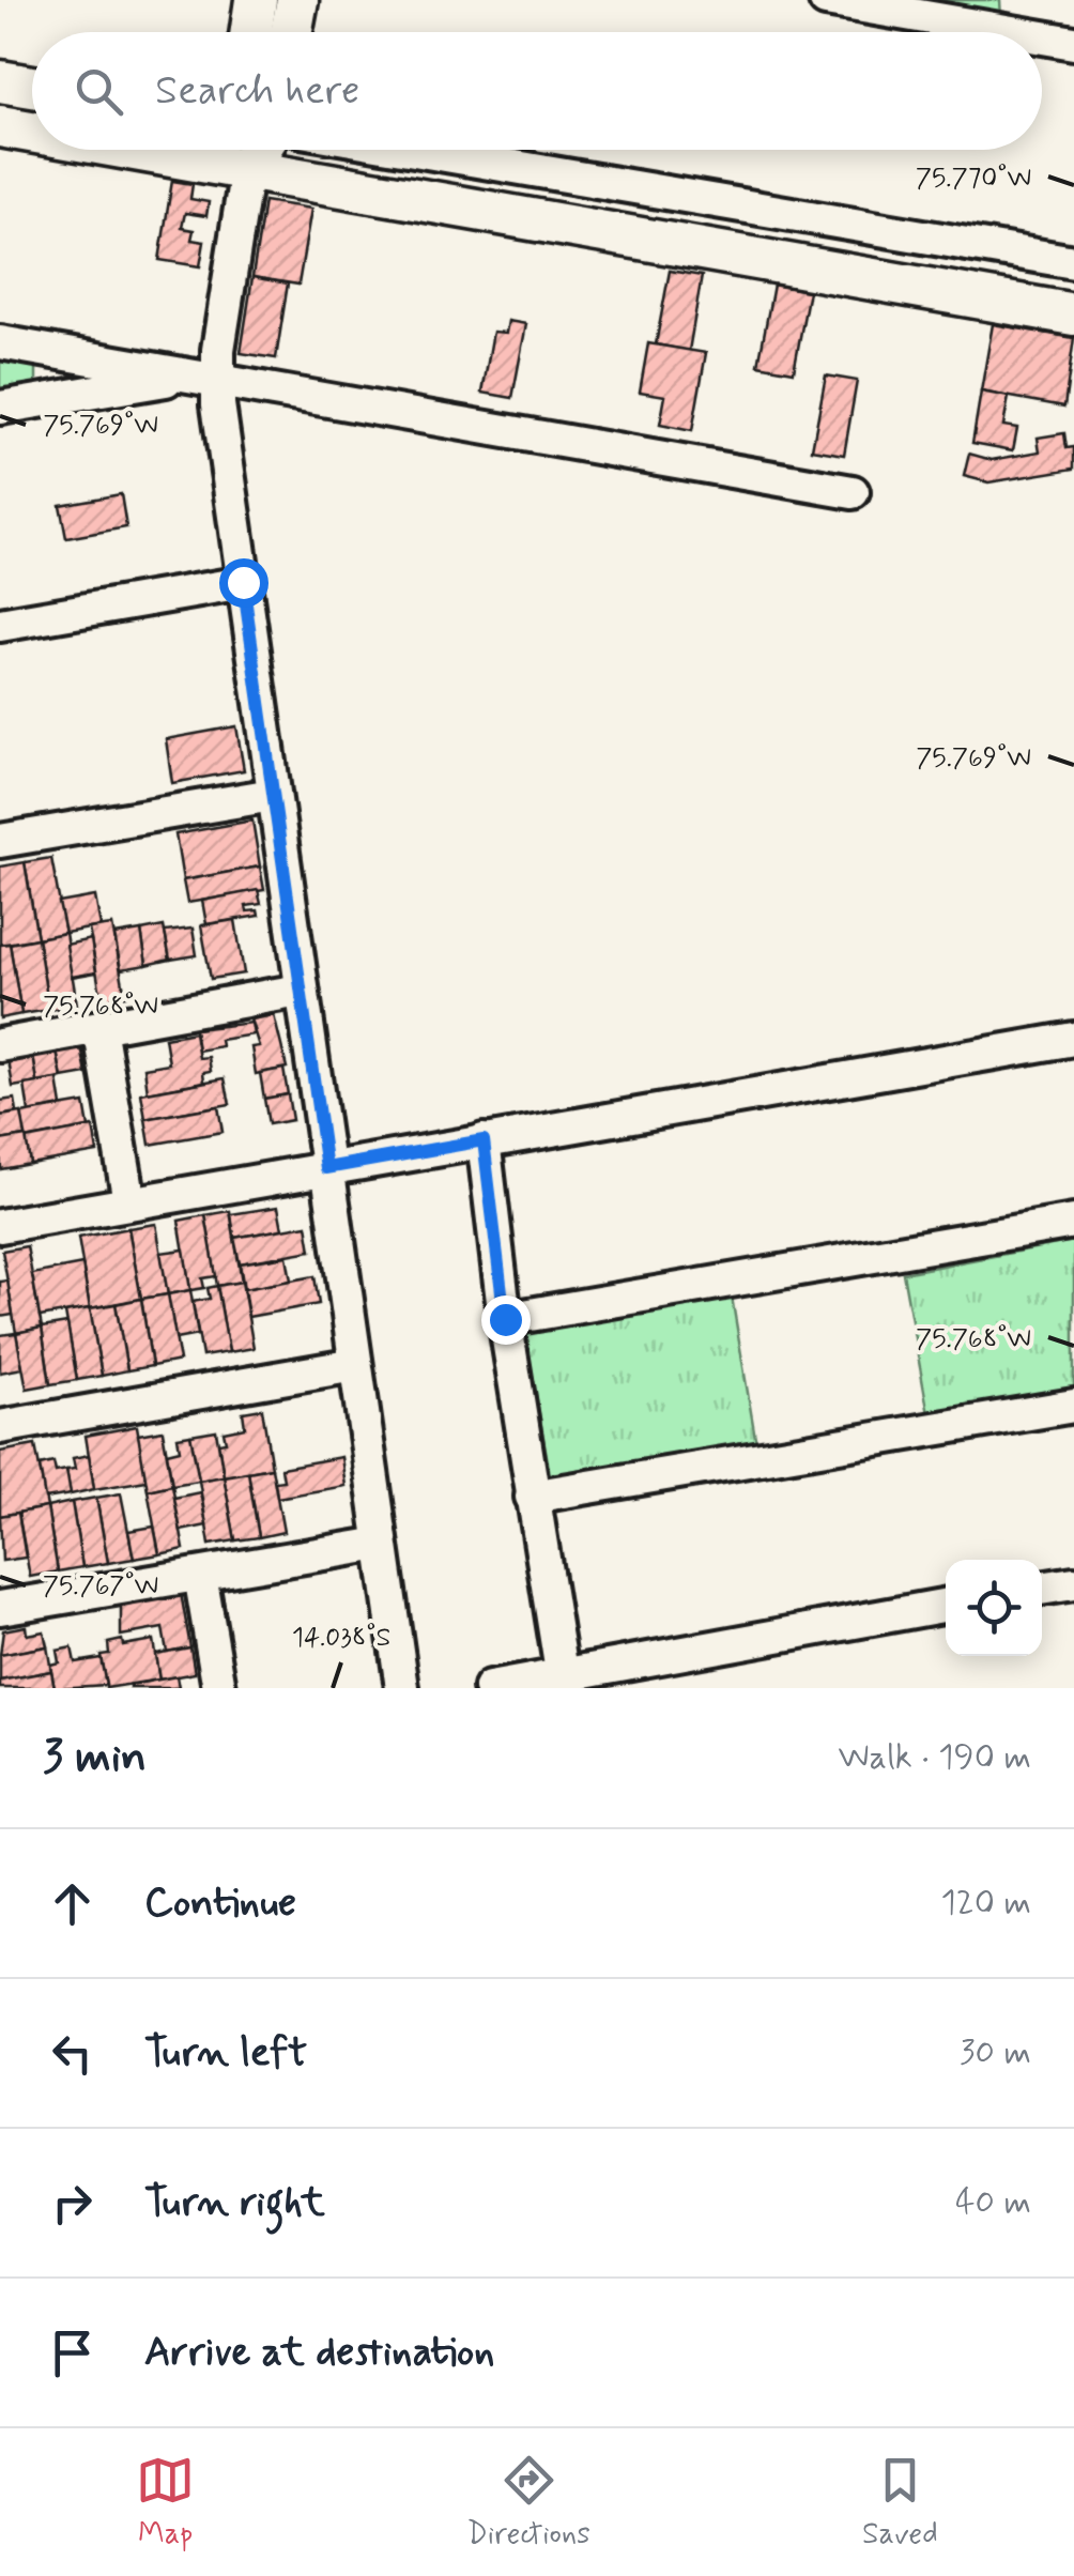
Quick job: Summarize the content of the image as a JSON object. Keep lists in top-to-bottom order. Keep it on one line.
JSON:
{"page":{"search":"Search here","heading":["3 min","Walk · 190 m"],"list":[["Continue","120 m"],["Turn left","30 m"],["Turn right","40 m"],"Arrive at destination"],"nav":["Map","Directions","Saved"]},"coordinates":["75.770°W","75.769°W","75.768°W","75.767°W","14.038°S"]}
